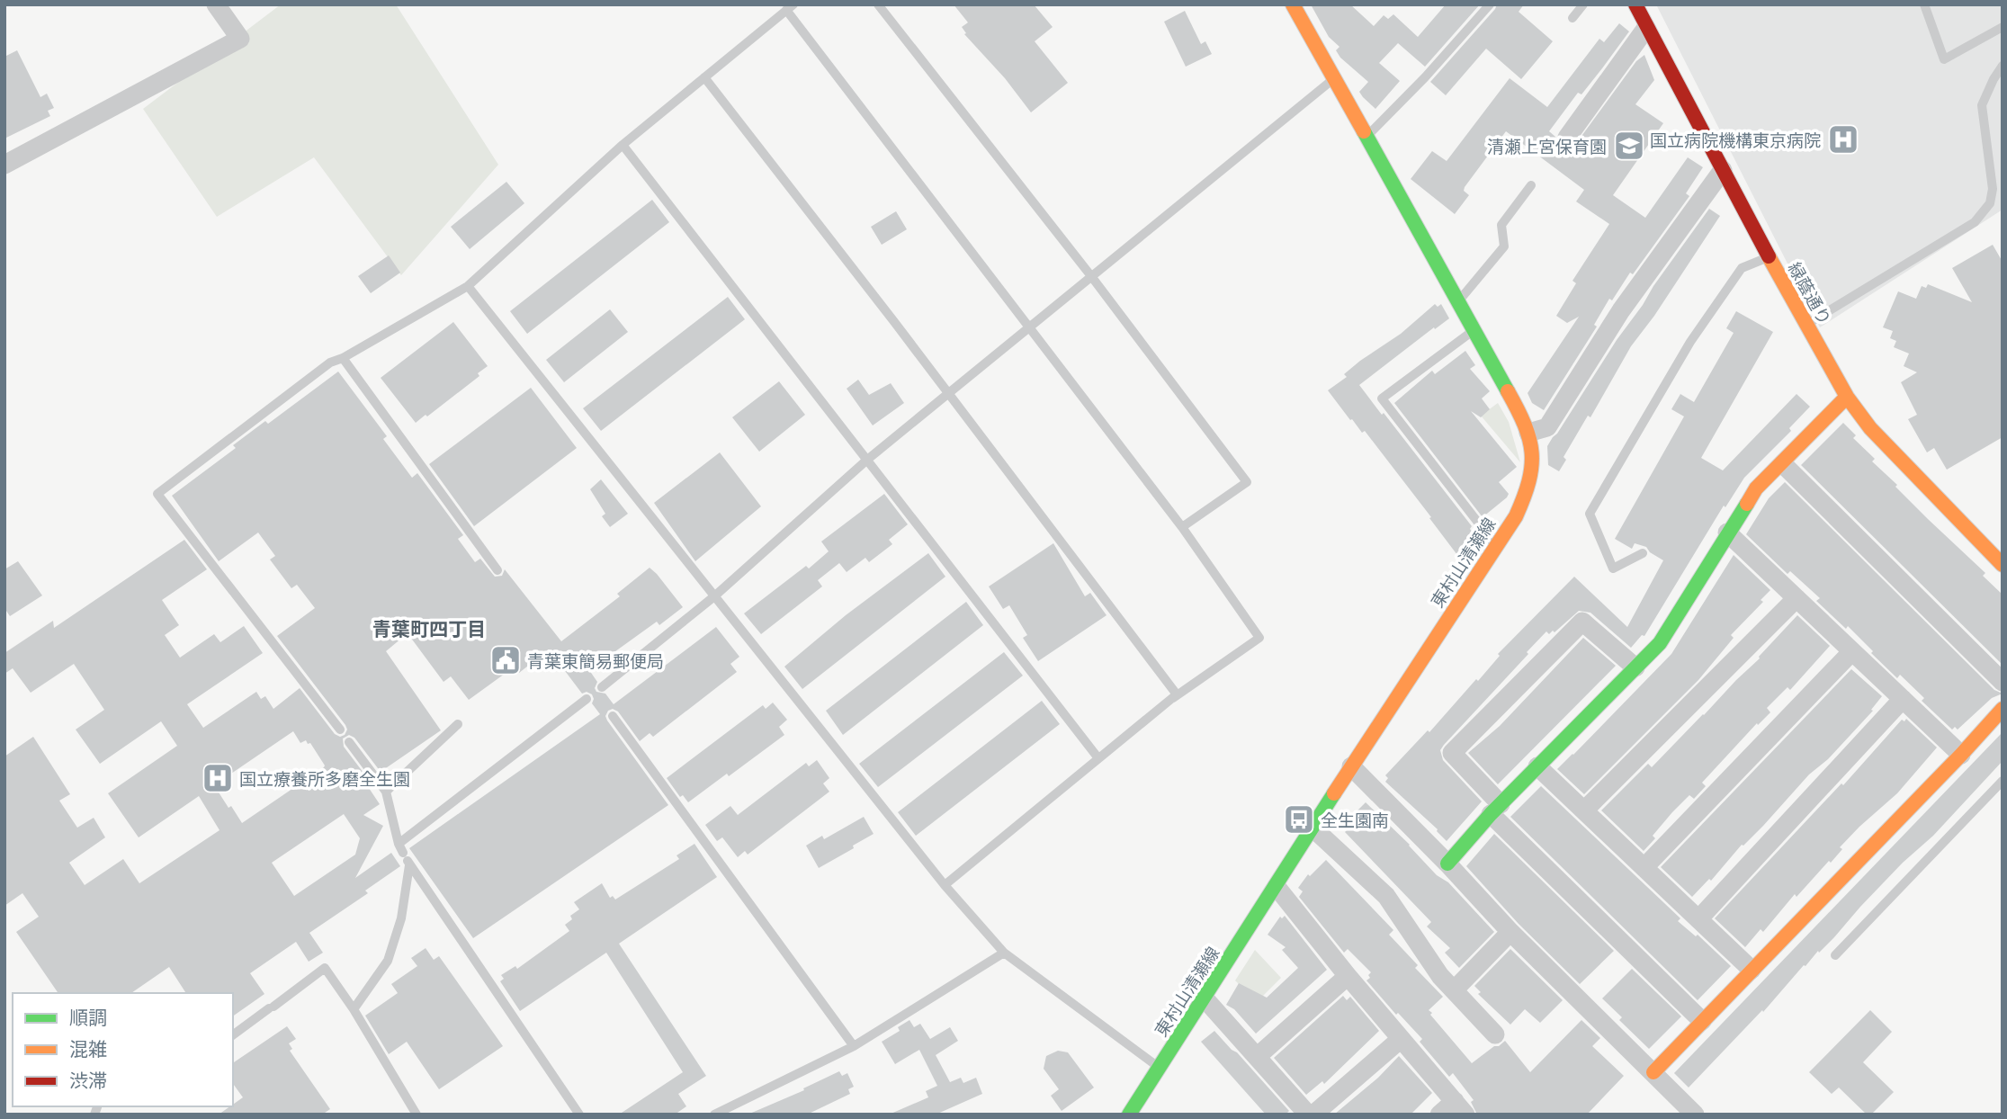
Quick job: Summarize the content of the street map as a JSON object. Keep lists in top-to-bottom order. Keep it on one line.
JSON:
{"streets":{"street":["緑蔭通り","東村山清瀬線"]},"districts":["青葉町四丁目"],"places":{"hospital":["国立病院機構東京病院","国立療養所多磨全生園"],"school or university":["清瀬上宮保育園"],"public building":["青葉東簡易郵便局"],"bus stop":["全生園南"]},"legend":["順調","混雑","渋滞"]}
